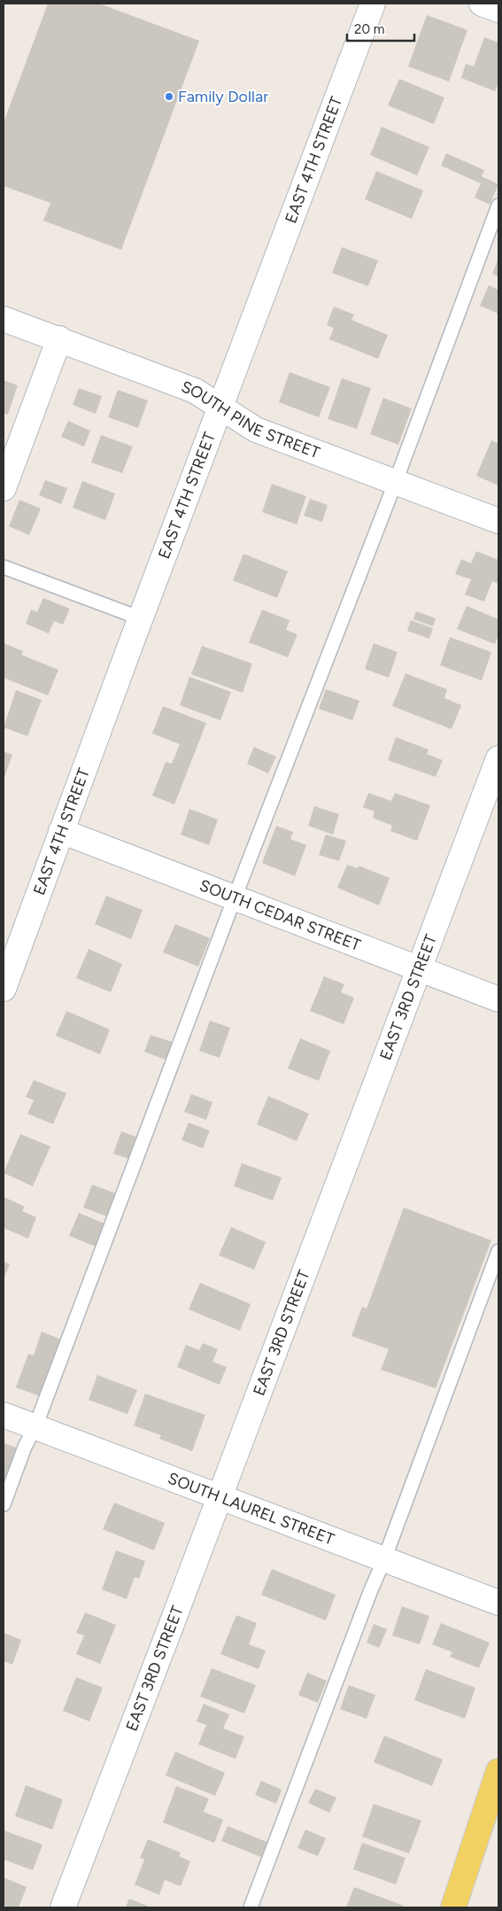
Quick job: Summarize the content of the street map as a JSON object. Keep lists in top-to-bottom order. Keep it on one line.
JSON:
{"streets":{"street":["EAST 4TH STREET","SOUTH PINE STREET","SOUTH CEDAR STREET","EAST 3RD STREET","SOUTH LAUREL STREET"]},"crossings":[["EAST 4TH STREET","SOUTH PINE STREET"],["EAST 4TH STREET","SOUTH CEDAR STREET"],["SOUTH CEDAR STREET","EAST 3RD STREET"],["EAST 3RD STREET","SOUTH LAUREL STREET"]],"places":["Family Dollar"],"scale_bar":"20 m"}
